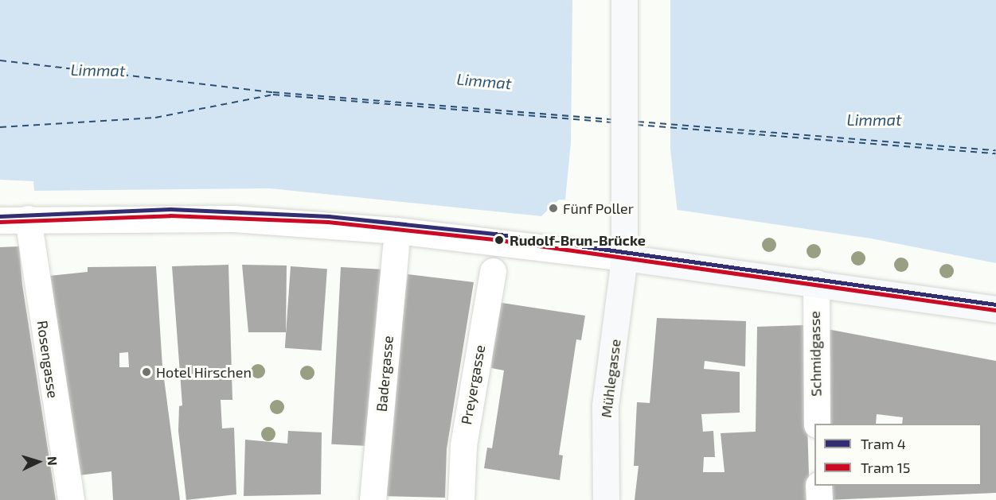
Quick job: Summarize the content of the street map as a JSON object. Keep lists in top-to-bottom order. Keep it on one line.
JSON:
{"streets":{"street":["Schmidgasse","Rosengasse","Badergasse","Mühlegasse","Preyergasse"]},"water":["Limmat"],"places":["Fünf Poller","Rudolf-Brun-Brücke","Hotel Hirschen"],"lines":["tram line 4","tram line 15"],"legend":["Tram 4","Tram 15"],"north":"right"}
